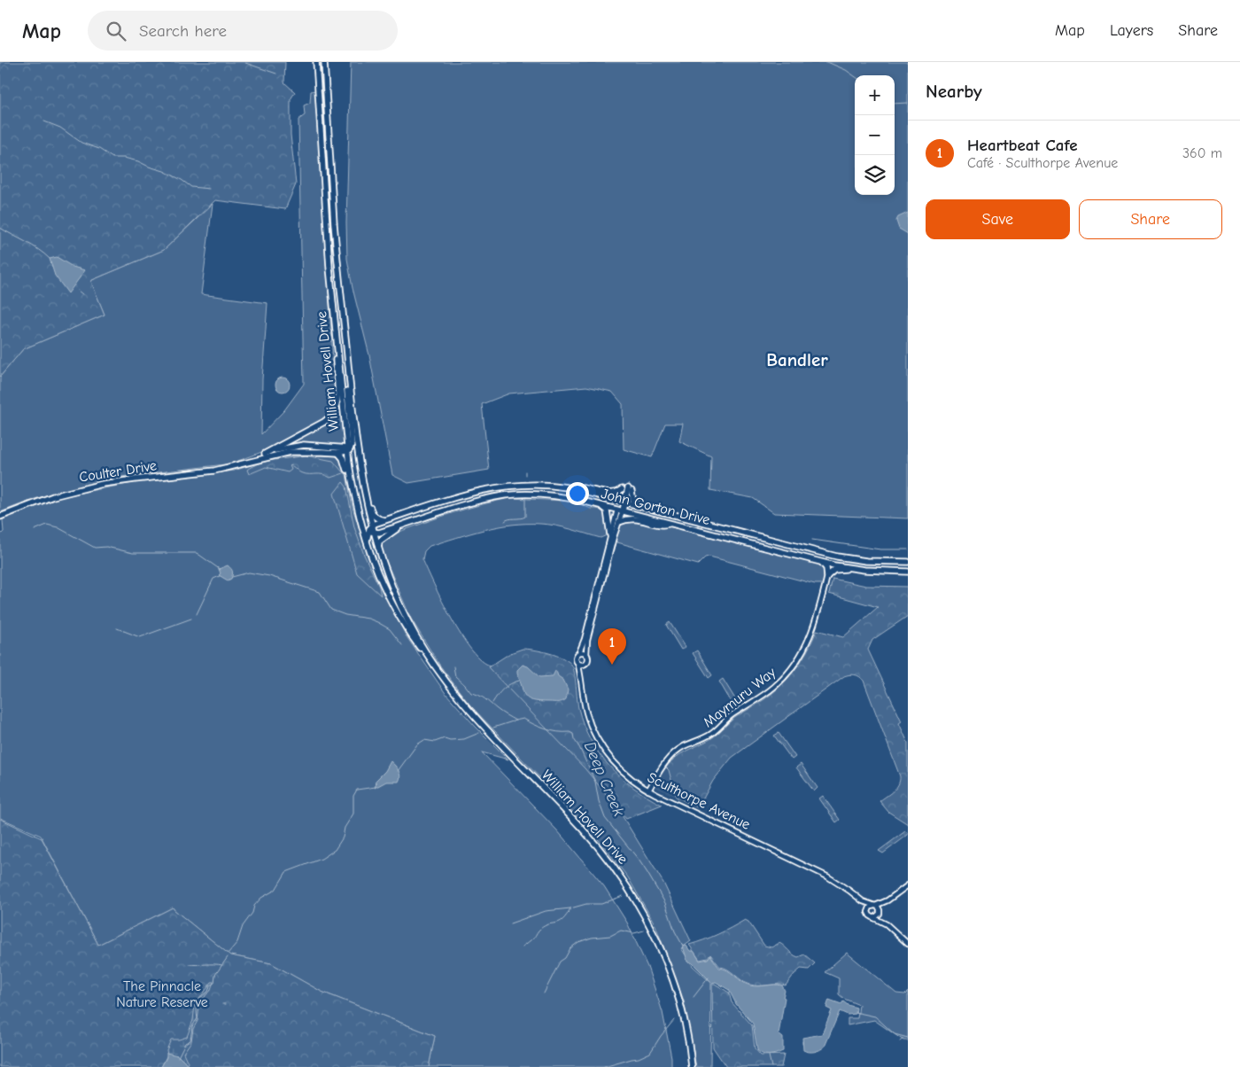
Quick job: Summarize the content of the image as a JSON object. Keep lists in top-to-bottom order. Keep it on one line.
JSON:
{"streets":{"main road":["William Hovell Drive","Coulter Drive","John Gorton Drive"],"street":["Maymuru Way","Sculthorpe Avenue"]},"crossings":[["William Hovell Drive","Coulter Drive"],["William Hovell Drive","John Gorton Drive"],["Maymuru Way","Sculthorpe Avenue"]],"districts":["Bandler"],"water":["Deep Creek"],"parks":["The Pinnacle Nature Reserve"],"page":{"header":"Map","search":"Search here","nav":["Map","Layers","Share"],"heading":"Nearby","map_buttons":["+","−"],"list":[{"mark":"1","name":"Heartbeat Cafe","note":"Café · Sculthorpe Avenue","value":"360 m"}],"buttons":["Save","Share"],"pins":"1"}}
